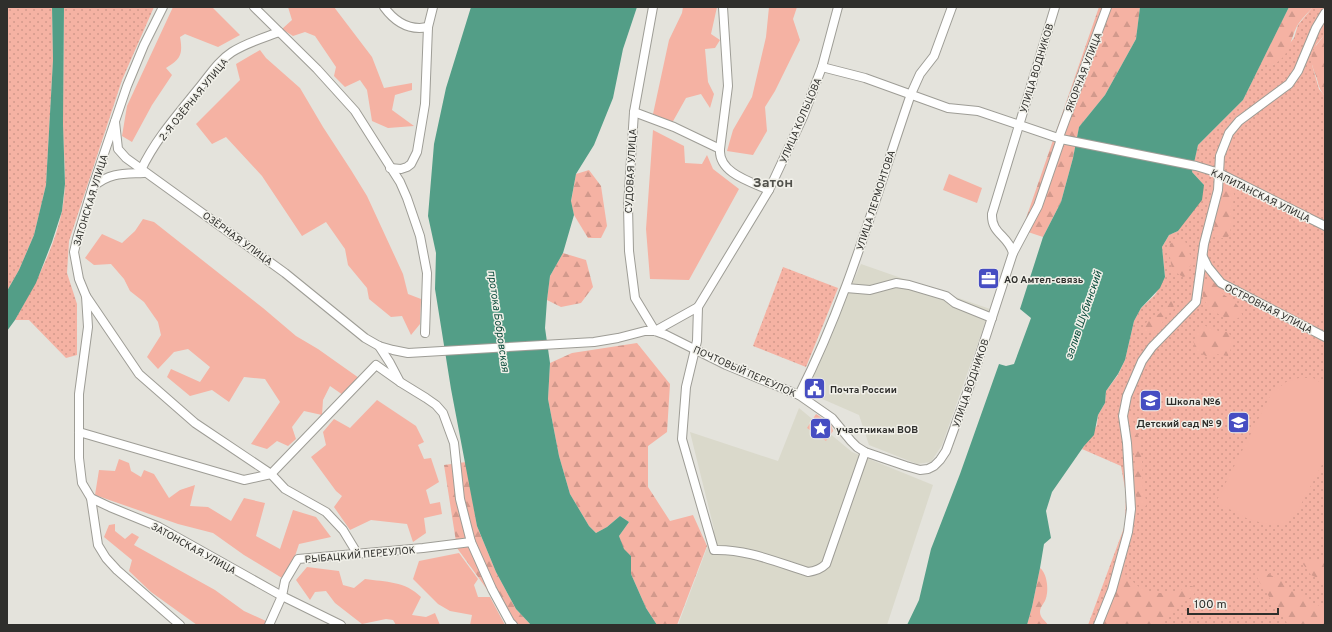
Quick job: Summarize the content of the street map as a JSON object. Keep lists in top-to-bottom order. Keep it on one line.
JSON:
{"streets":{"street":["УЛИЦА ВОДНИКОВ","ЯКОРНАЯ УЛИЦА","2-Я ОЗЁРНАЯ УЛИЦА","УЛИЦА КОЛЬЦОВА","СУДОВАЯ УЛИЦА","КАПИТАНСКАЯ УЛИЦА","ЗАТОНСКАЯ УЛИЦА","УЛИЦА ЛЕРМОНТОВА","ОЗЁРНАЯ УЛИЦА","ОСТРОВНАЯ УЛИЦА","ПОЧТОВЫЙ ПЕРЕУЛОК","РЫБАЦКИЙ ПЕРЕУЛОК"]},"crossings":[["УЛИЦА ВОДНИКОВ","ЯКОРНАЯ УЛИЦА"],["УЛИЦА ВОДНИКОВ","КАПИТАНСКАЯ УЛИЦА"],["УЛИЦА ВОДНИКОВ","ПОЧТОВЫЙ ПЕРЕУЛОК"],["ЯКОРНАЯ УЛИЦА","КАПИТАНСКАЯ УЛИЦА"],["2-Я ОЗЁРНАЯ УЛИЦА","ОЗЁРНАЯ УЛИЦА"],["УЛИЦА КОЛЬЦОВА","СУДОВАЯ УЛИЦА"],["УЛИЦА КОЛЬЦОВА","КАПИТАНСКАЯ УЛИЦА"],["УЛИЦА КОЛЬЦОВА","ОЗЁРНАЯ УЛИЦА"],["УЛИЦА КОЛЬЦОВА","ПОЧТОВЫЙ ПЕРЕУЛОК"],["СУДОВАЯ УЛИЦА","ОЗЁРНАЯ УЛИЦА"],["СУДОВАЯ УЛИЦА","ПОЧТОВЫЙ ПЕРЕУЛОК"],["КАПИТАНСКАЯ УЛИЦА","УЛИЦА ЛЕРМОНТОВА"],["ЗАТОНСКАЯ УЛИЦА","ОЗЁРНАЯ УЛИЦА"],["ЗАТОНСКАЯ УЛИЦА","РЫБАЦКИЙ ПЕРЕУЛОК"],["УЛИЦА ЛЕРМОНТОВА","ПОЧТОВЫЙ ПЕРЕУЛОК"],["ОЗЁРНАЯ УЛИЦА","ПОЧТОВЫЙ ПЕРЕУЛОК"]],"districts":["Затон"],"water":["залив Шубинский","протока Бобровская"],"places":{"office":["АО Амтел-связь"],"public building":["Почта России"],"school or university":["Школа №6","Детский сад № 9"],"place":["участникам ВОВ"]},"scale_bar":"100 m"}
